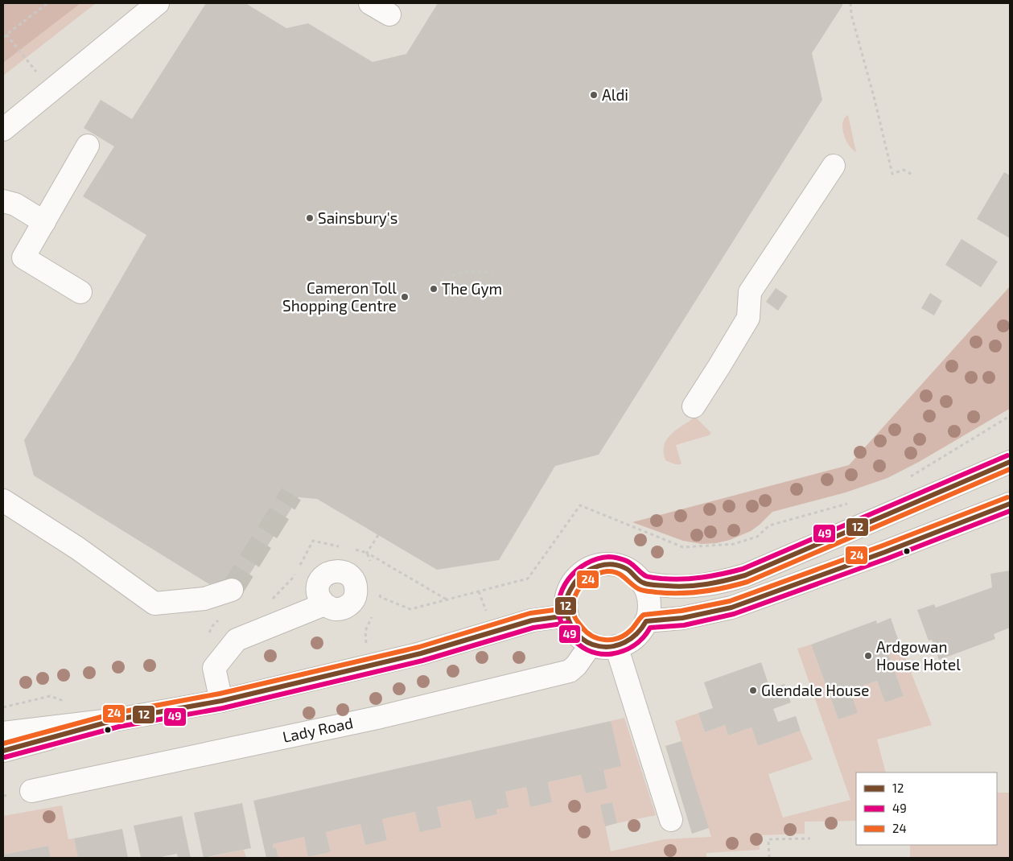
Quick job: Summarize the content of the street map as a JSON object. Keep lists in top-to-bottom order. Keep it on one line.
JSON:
{"streets":{"street":["Lady Road"]},"places":["Aldi","Sainsbury's","The Gym","Cameron Toll Shopping Centre","Ardgowan House Hotel","Glendale House"],"lines":["transit line 49","transit line 12","transit line 24"],"legend":["12","49","24"]}
